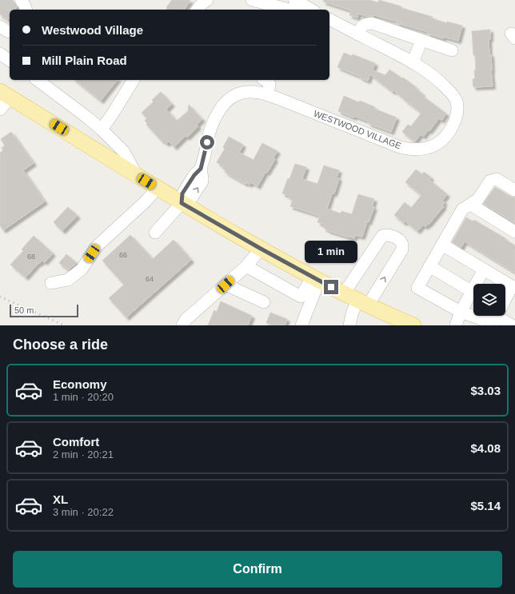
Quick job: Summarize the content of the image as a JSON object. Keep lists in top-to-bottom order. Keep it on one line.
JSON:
{"streets":{"street":["WESTWOOD VILLAGE"]},"house_numbers":["66","68","64"],"scale_bar":"50 m","page":{"banner":["Westwood Village","Mill Plain Road"],"bubble":"1 min","scale":"50 m","heading":"Choose a ride","list":[{"name":"Economy","note":"1 min · 20:20","value":"$3.03"},{"name":"Comfort","note":"2 min · 20:21","value":"$4.08"},{"name":"XL","note":"3 min · 20:22","value":"$5.14"}],"buttons":"Confirm"}}
